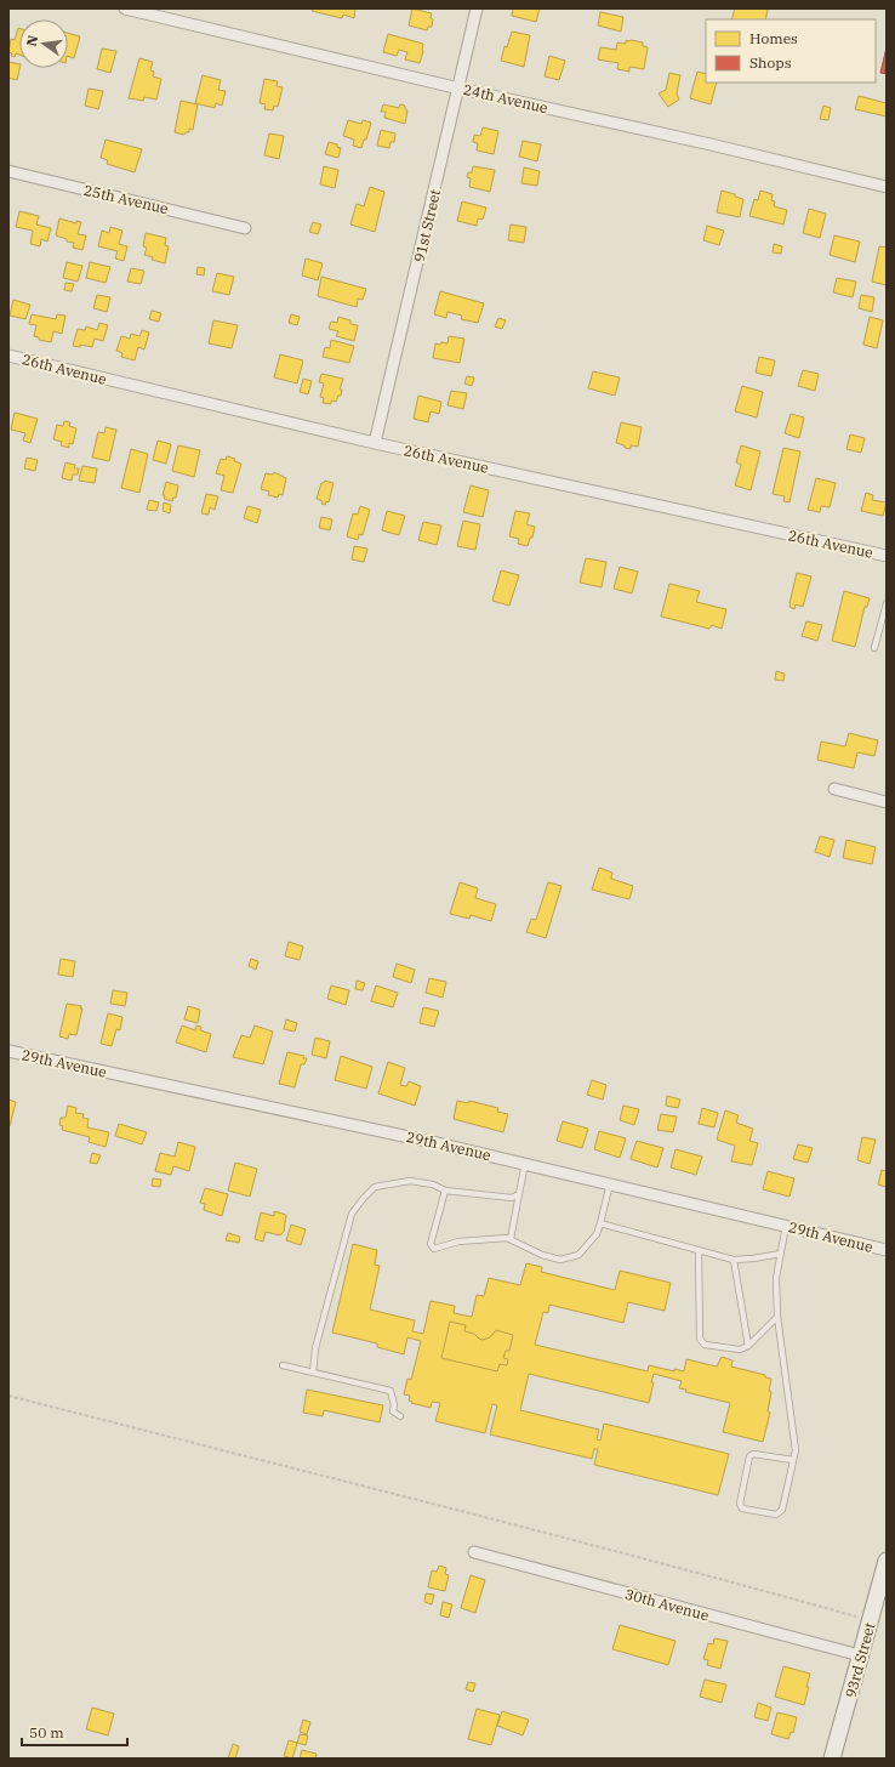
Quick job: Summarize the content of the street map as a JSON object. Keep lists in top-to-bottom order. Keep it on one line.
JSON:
{"streets":{"street":["24th Avenue","25th Avenue","91st Street","26th Avenue","29th Avenue","30th Avenue","93rd Street"]},"crossings":[["24th Avenue","91st Street"],["91st Street","26th Avenue"],["30th Avenue","93rd Street"]],"legend":["Homes","Shops"],"scale_bar":"50 m","north":"left"}
